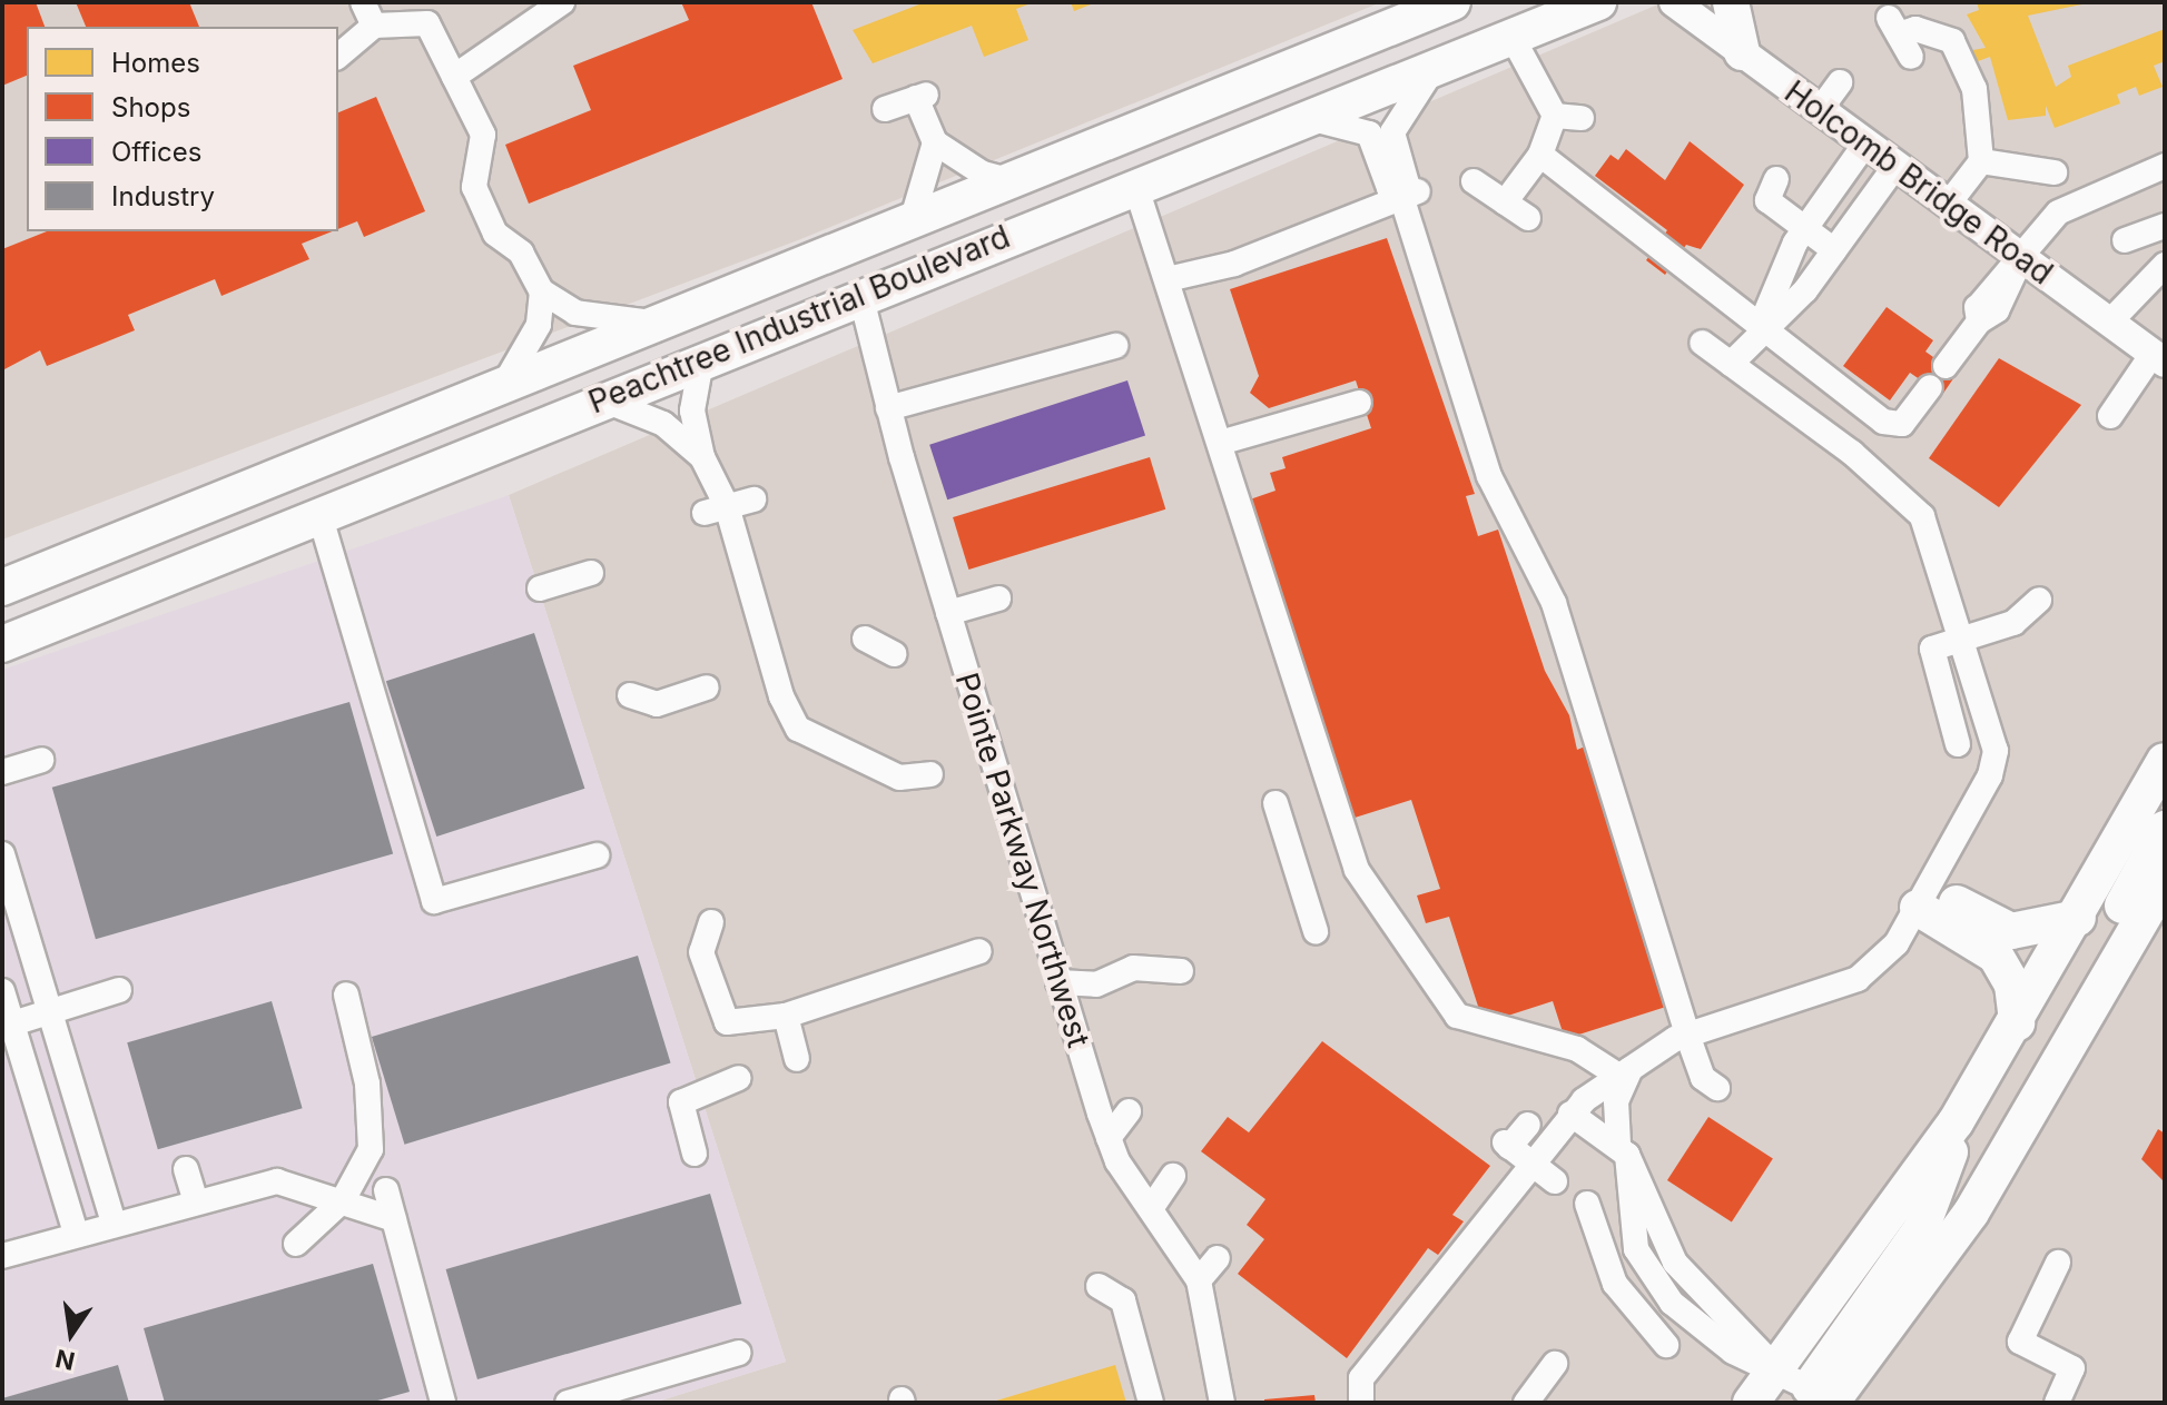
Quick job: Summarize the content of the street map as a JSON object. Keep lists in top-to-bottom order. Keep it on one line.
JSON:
{"streets":{"highway":["Peachtree Industrial Boulevard"],"main road":["Holcomb Bridge Road"],"street":["Pointe Parkway Northwest"]},"crossings":[["Peachtree Industrial Boulevard","Pointe Parkway Northwest"]],"legend":["Homes","Shops","Offices","Industry"],"north":"bottom"}
